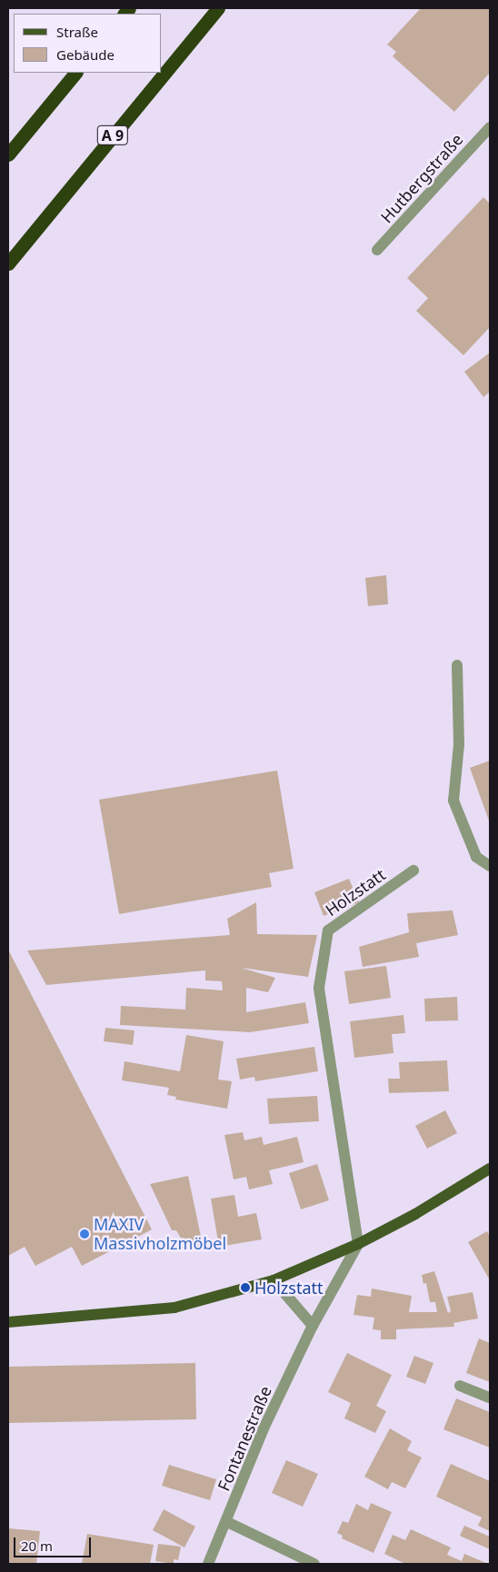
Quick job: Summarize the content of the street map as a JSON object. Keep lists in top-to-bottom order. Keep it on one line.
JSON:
{"streets":{"highway":["A 9"],"street":["Hutbergstraße","Holzstatt","Fontanestraße"]},"crossings":[["Holzstatt","Fontanestraße"]],"places":["MAXIV Massivholzmöbel","Holzstatt"],"legend":["Straße","Gebäude"],"scale_bar":"20 m"}
